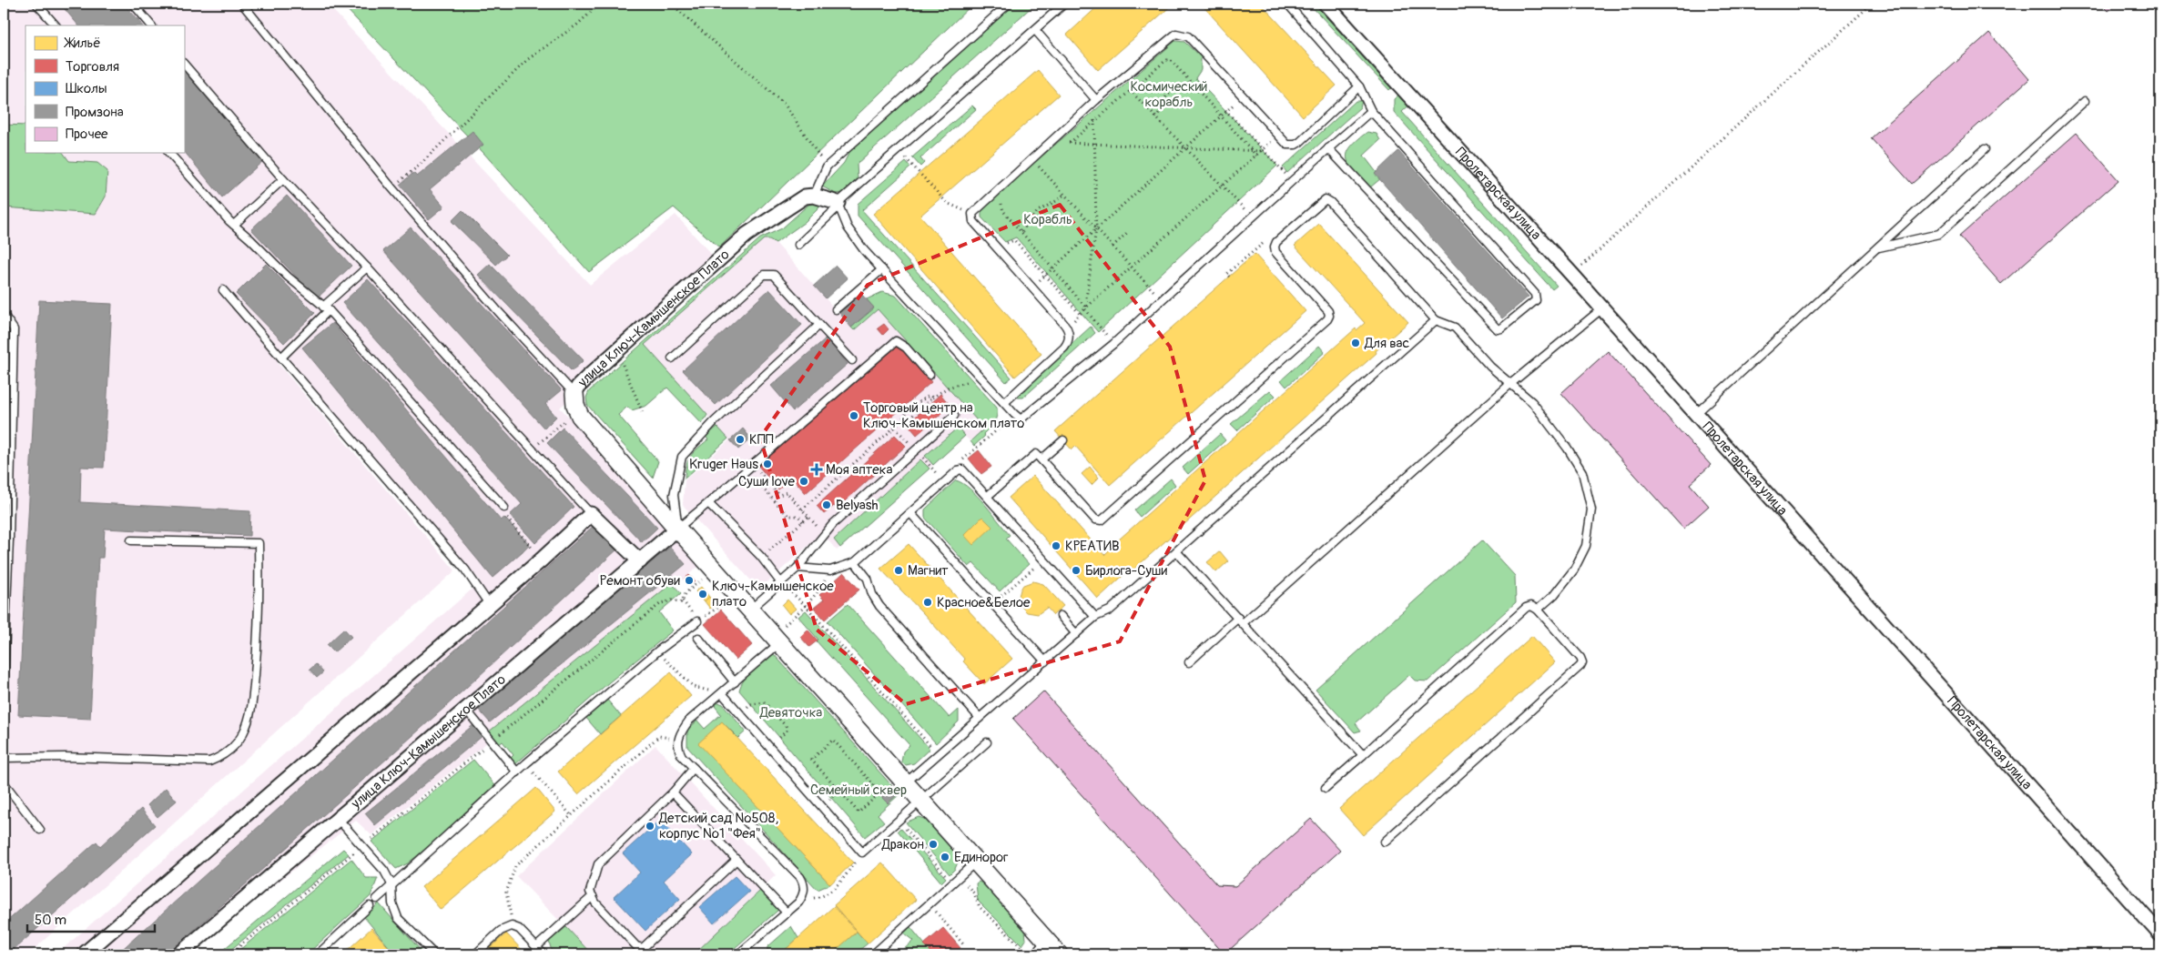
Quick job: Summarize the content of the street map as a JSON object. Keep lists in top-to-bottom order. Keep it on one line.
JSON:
{"streets":{"street":["Пролетарская улица","улица Ключ-Камышенское Плато"]},"parks":["Космический корабль","Корабль","Девяточка","Семейный сквер"],"places":{"other":["Для вас","Торговый центр на Ключ-Камышенском плато","КПП","Kruger Haus","Суши love","Belyash","КРЕАТИВ","Магнит","Бирлога-Суши","Ремонт обуви","Ключ-Камышенское плато","Красное&Белое","Детский сад №508, корпус №1 \"Фея\"","Дракон","Единорог"],"health":["Моя аптека"]},"legend":["Жильё","Торговля","Школы","Промзона","Прочее"],"scale_bar":"50 m"}
